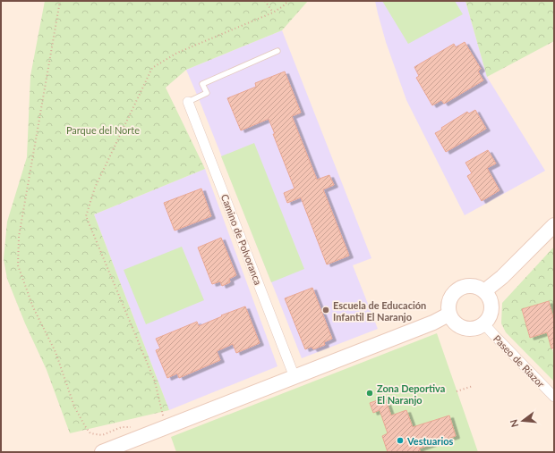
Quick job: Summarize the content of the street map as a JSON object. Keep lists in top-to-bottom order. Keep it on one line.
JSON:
{"streets":{"street":["Camino de Polvoranca","Paseo de Riazor"]},"parks":["Parque del Norte"],"places":["Escuela de Educación Infantil El Naranjo","Zona Deportiva El Naranjo","Vestuarios"],"north":"left"}
